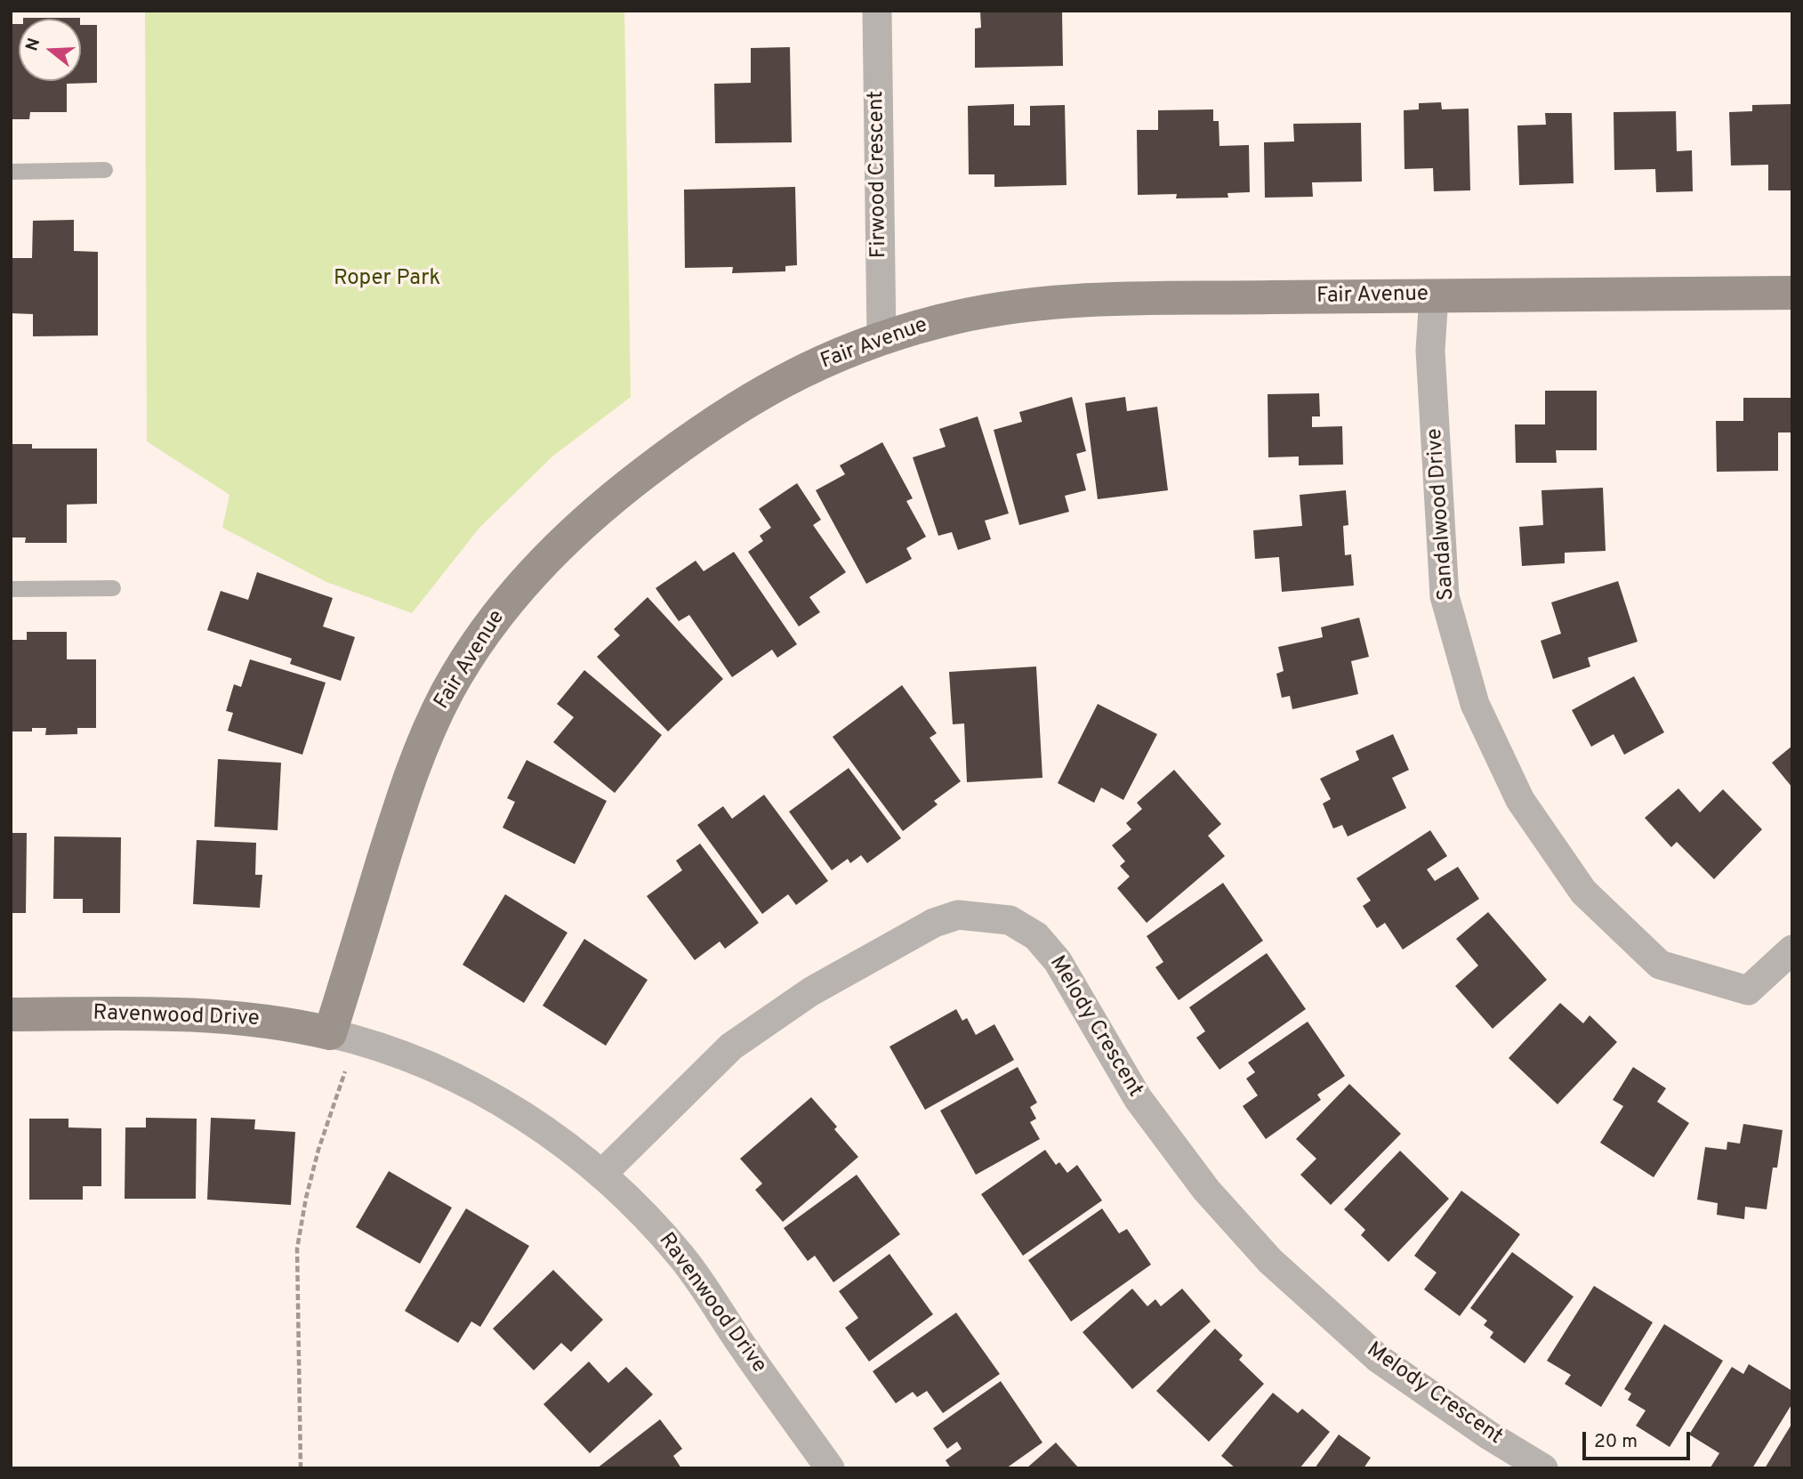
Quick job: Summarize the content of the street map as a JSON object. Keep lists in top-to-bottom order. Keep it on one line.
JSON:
{"streets":{"street":["Firwood Crescent","Fair Avenue","Sandalwood Drive","Ravenwood Drive","Melody Crescent"]},"crossings":[["Firwood Crescent","Fair Avenue"],["Fair Avenue","Sandalwood Drive"],["Fair Avenue","Ravenwood Drive"],["Ravenwood Drive","Melody Crescent"]],"parks":["Roper Park"],"scale_bar":"20 m","north":"left"}
